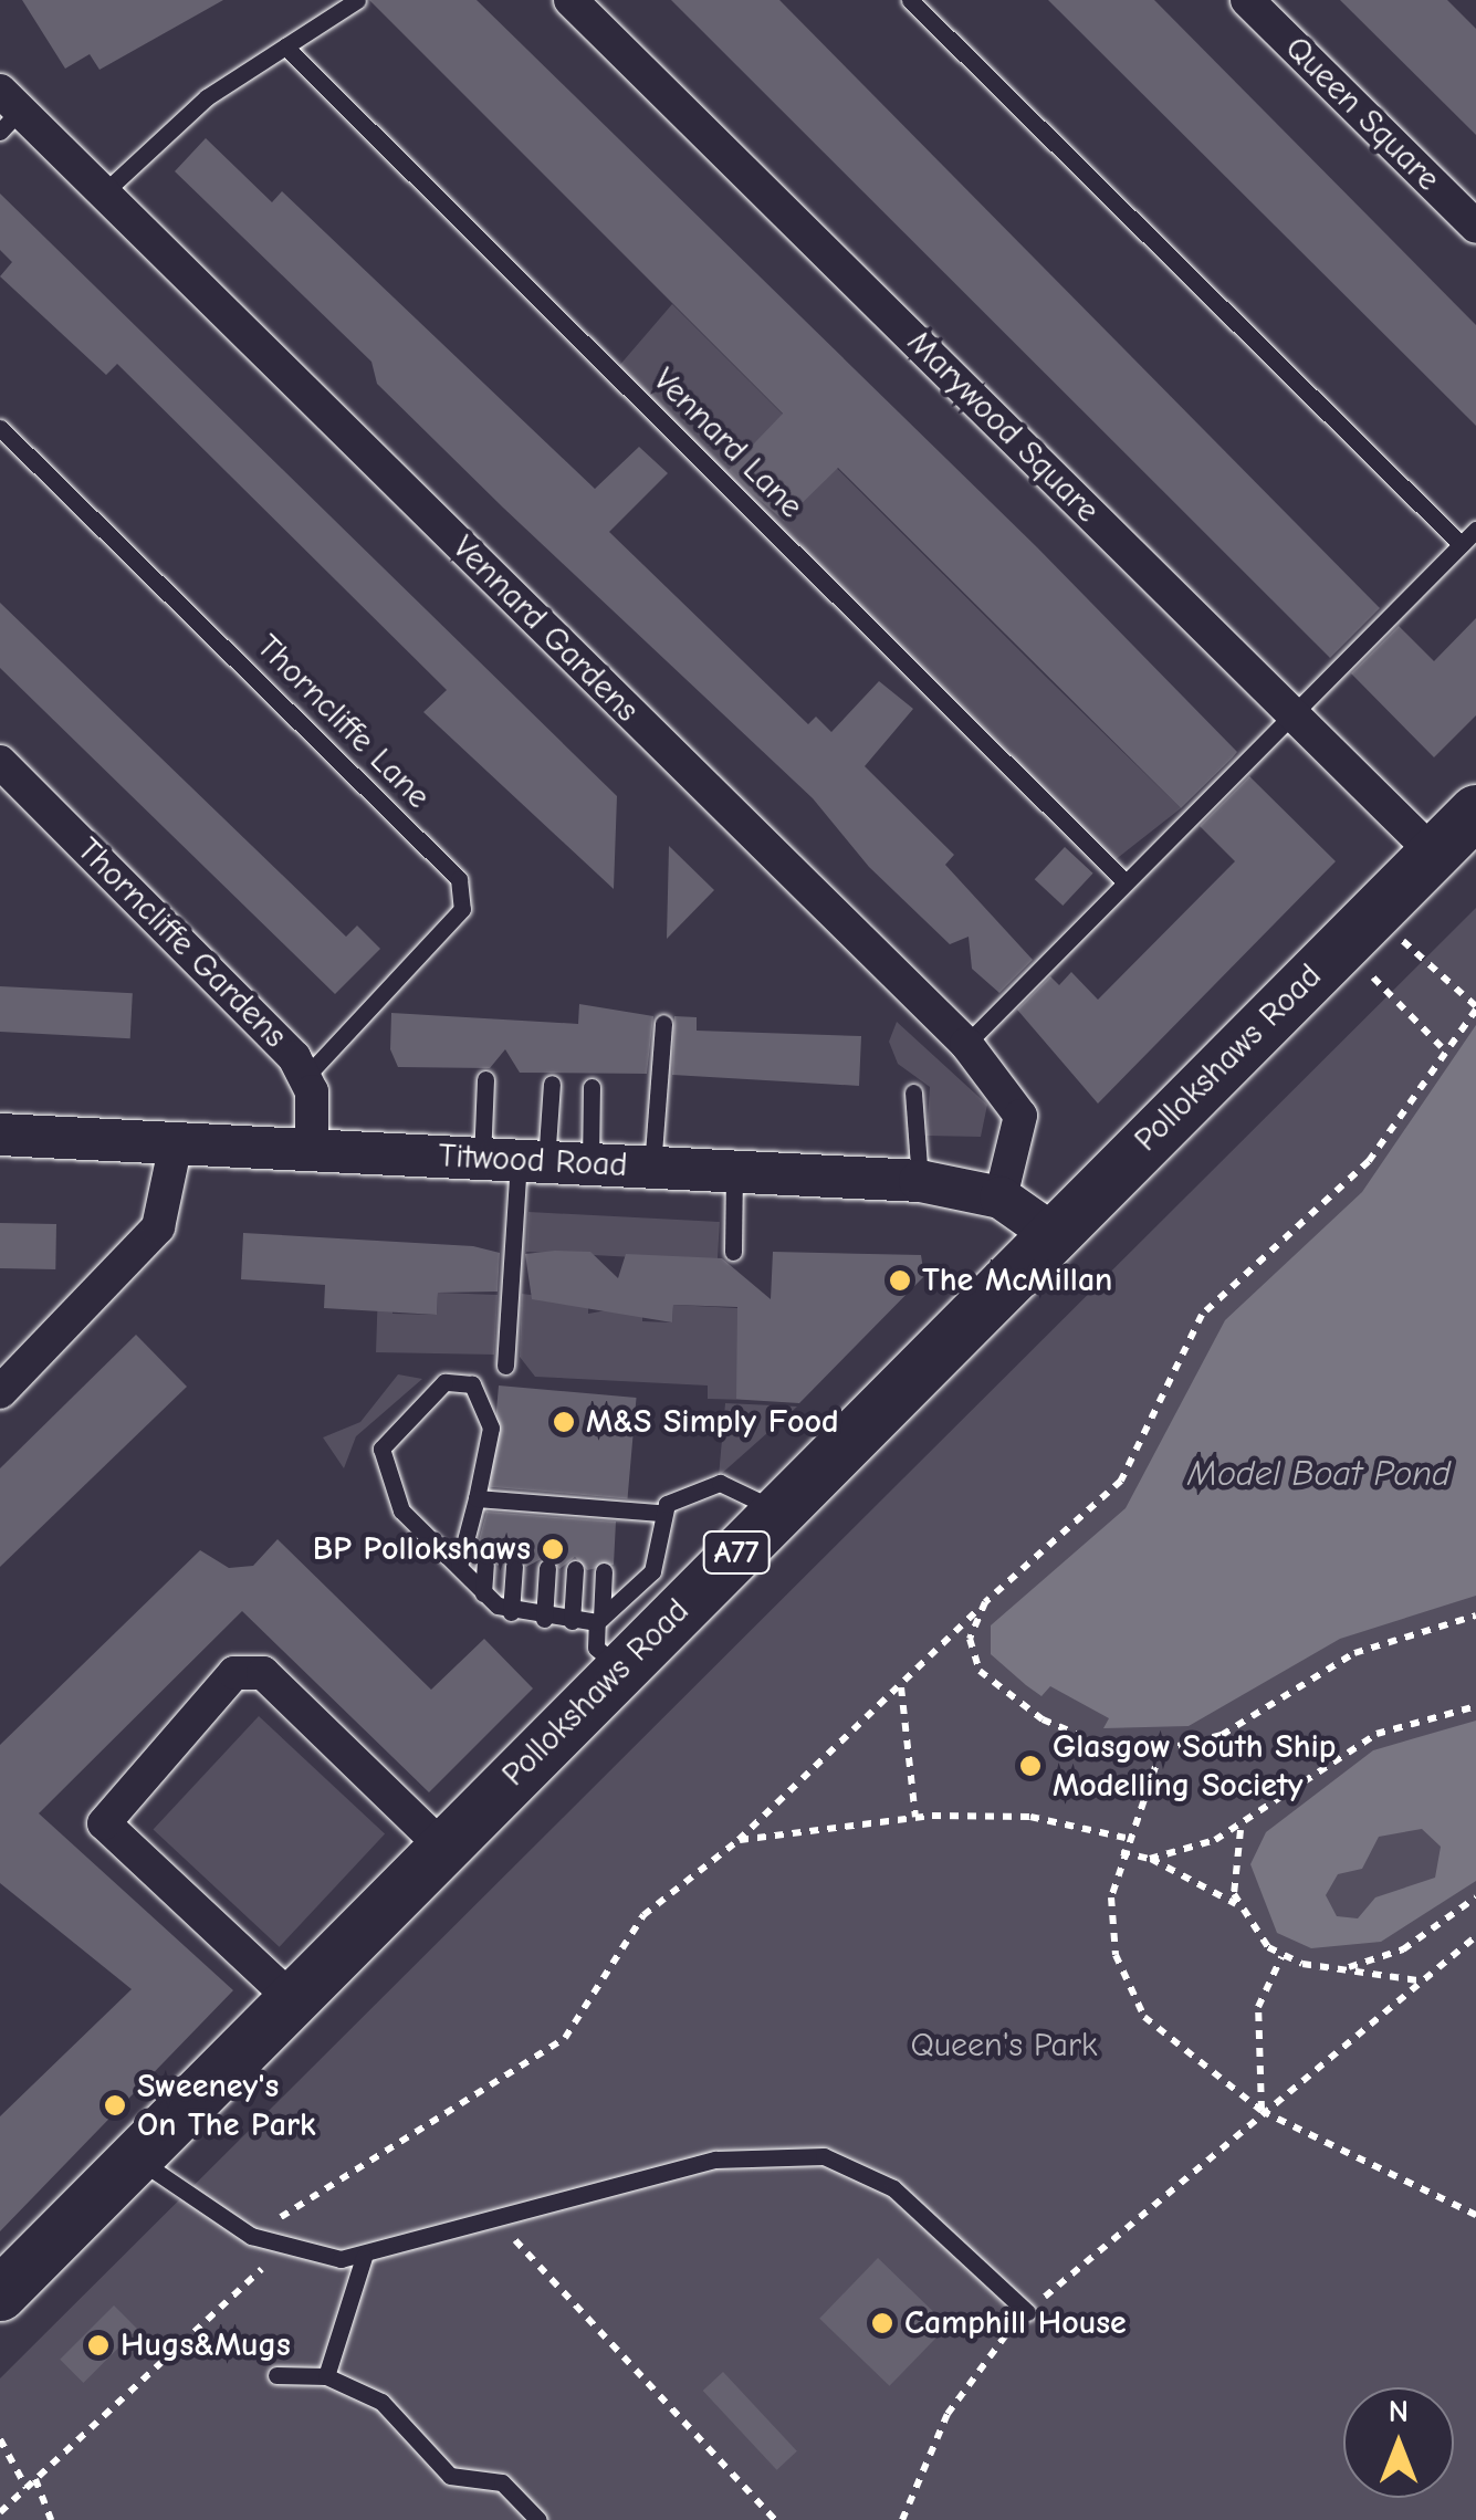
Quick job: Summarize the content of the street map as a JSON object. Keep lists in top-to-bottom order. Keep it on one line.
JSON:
{"streets":{"main road":["Pollokshaws Road","A77"],"street":["Queen Square","Marywood Square","Vennard Gardens","Thorncliffe Gardens","Titwood Road"],"lane":["Vennard Lane","Thorncliffe Lane"]},"crossings":[["Marywood Square","Pollokshaws Road"],["Vennard Gardens","Titwood Road"],["Thorncliffe Lane","Thorncliffe Gardens"],["Thorncliffe Gardens","Titwood Road"],["Pollokshaws Road","Titwood Road"]],"water":["Model Boat Pond"],"parks":["Queen's Park"],"places":["The McMillan","M&S Simply Food","BP Pollokshaws","Glasgow South Ship Modelling Society","Sweeney's On The Park","Camphill House","Hugs&Mugs"],"north":"top"}
